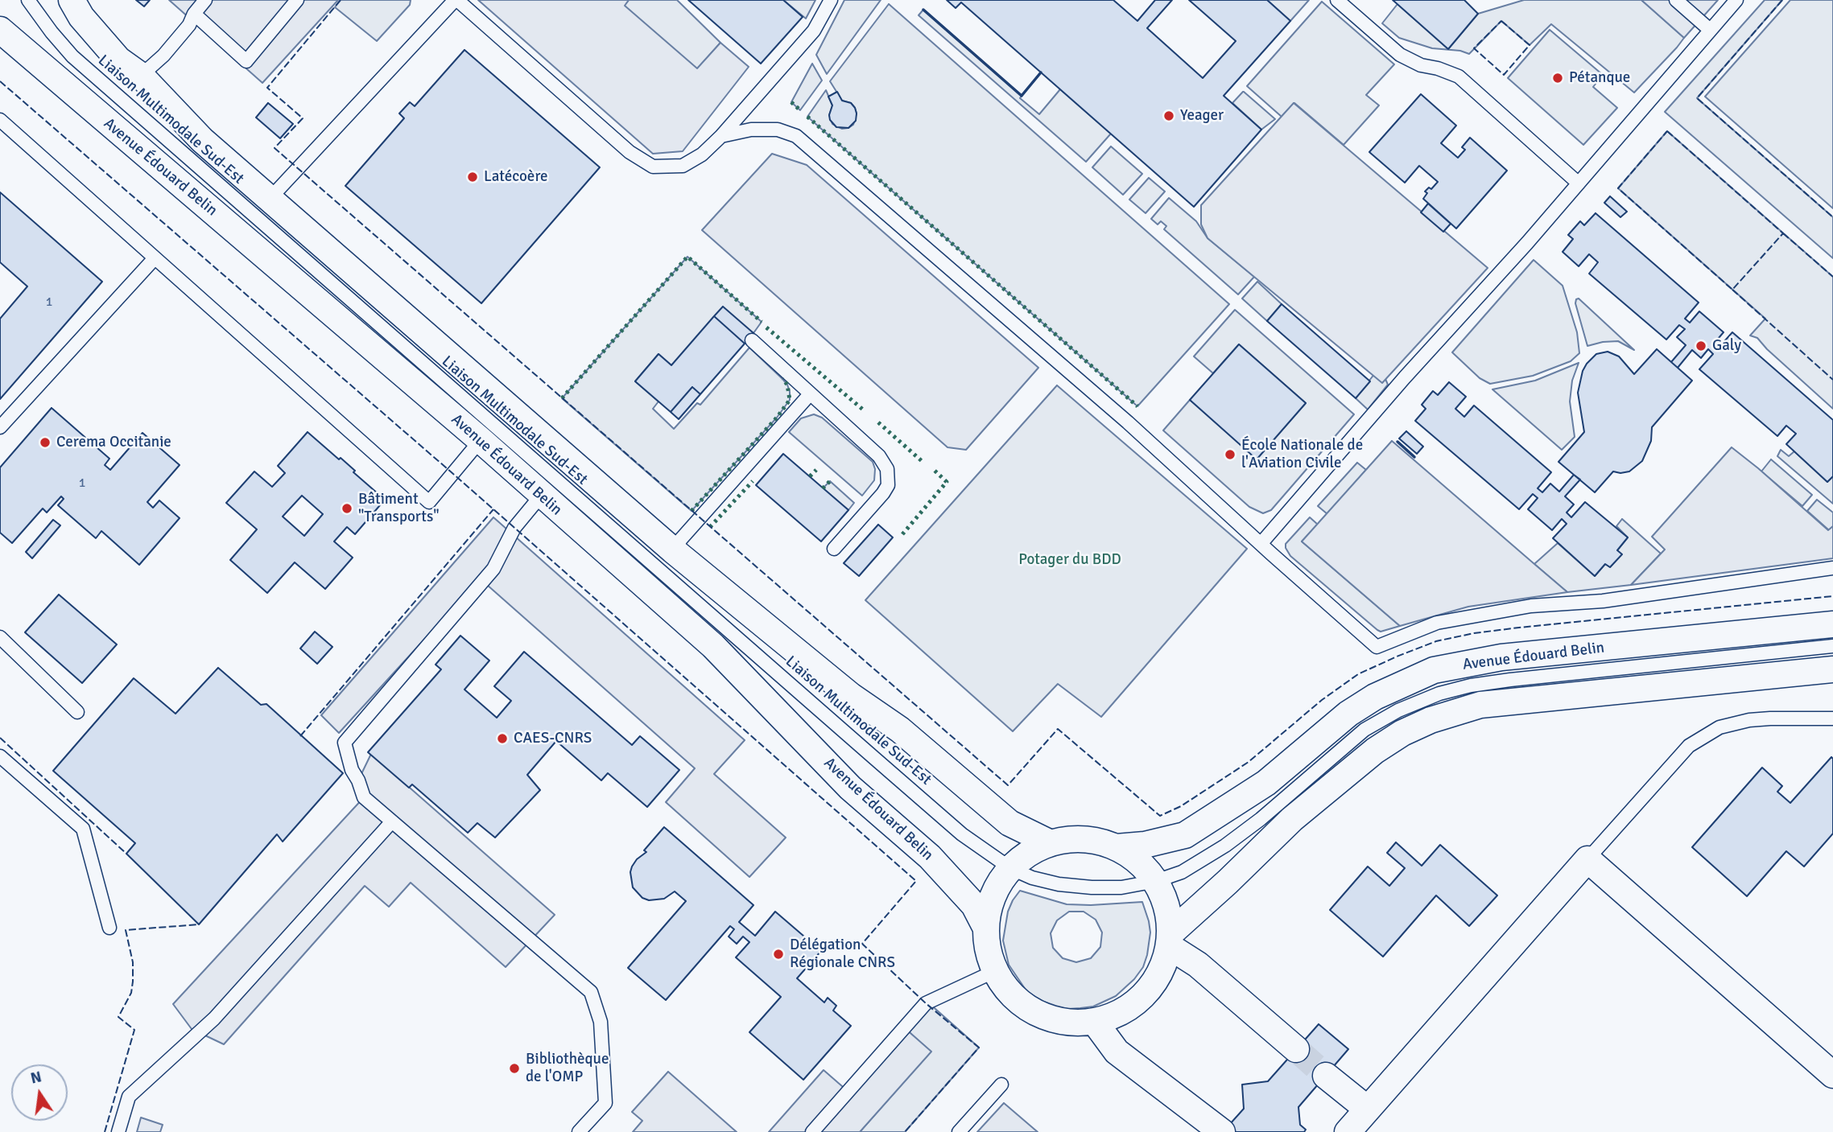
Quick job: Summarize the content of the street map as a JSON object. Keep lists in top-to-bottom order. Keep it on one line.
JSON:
{"streets":{"street":["Avenue Édouard Belin"],"lane":["Liaison Multimodale Sud-Est"]},"crossings":[["Liaison Multimodale Sud-Est","Avenue Édouard Belin"]],"parks":["Potager du BDD"],"places":["Pétanque","Yeager","Latécoère","Galy","Cerema Occitanie","École Nationale de l'Aviation Civile","Bâtiment \"Transports\"","CAES-CNRS","Délégation Régionale CNRS","Bibliothèque de l'OMP"],"house_numbers":["1","1"],"north":"top"}
